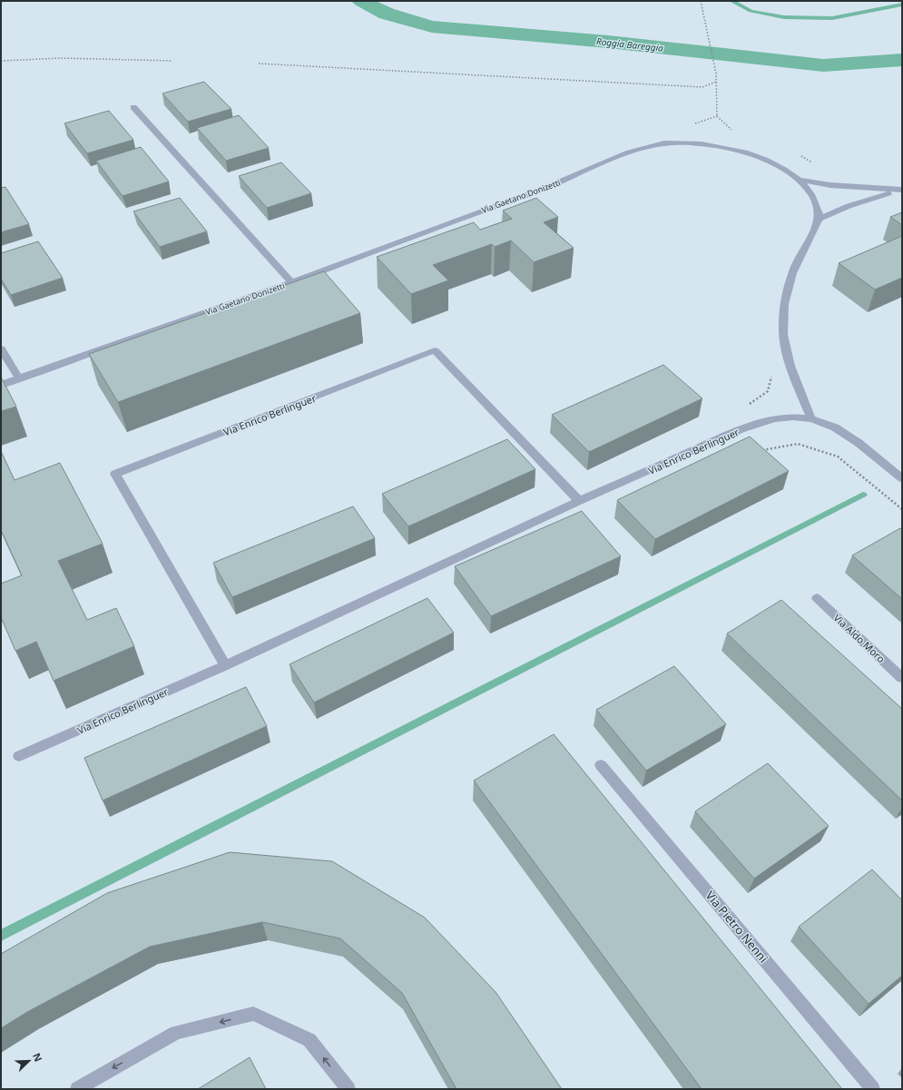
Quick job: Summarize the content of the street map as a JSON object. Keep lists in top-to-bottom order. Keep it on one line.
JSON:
{"streets":{"street":["Via Gaetano Donizetti","Via Enrico Berlinguer","Via Aldo Moro","Via Pietro Nenni"]},"water":["Roggia Bareggia"],"north":"top right"}
